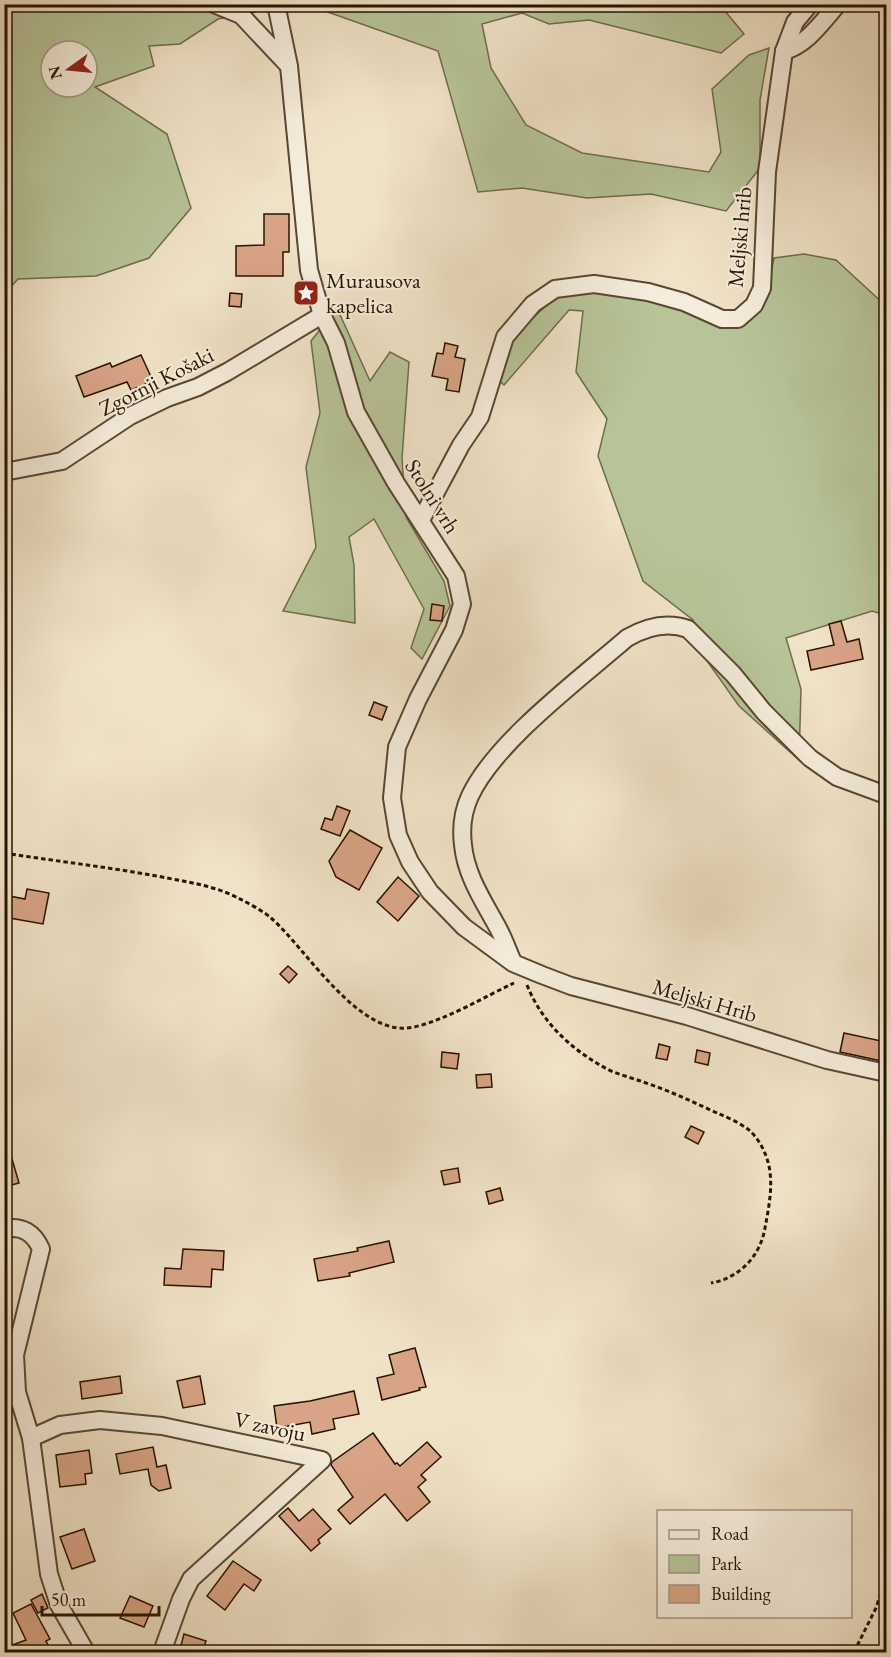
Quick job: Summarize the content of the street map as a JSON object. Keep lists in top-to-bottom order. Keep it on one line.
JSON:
{"streets":{"street":["Meljski hrib","Zgornji Košaki","Stolni vrh","Meljski Hrib","V zavoju"]},"crossings":[["Meljski hrib","Stolni vrh"],["Zgornji Košaki","Stolni vrh"],["Stolni vrh","Meljski Hrib"]],"places":{"place":["Murausova kapelica"]},"legend":["Road","Park","Building"],"scale_bar":"50 m","north":"left"}
